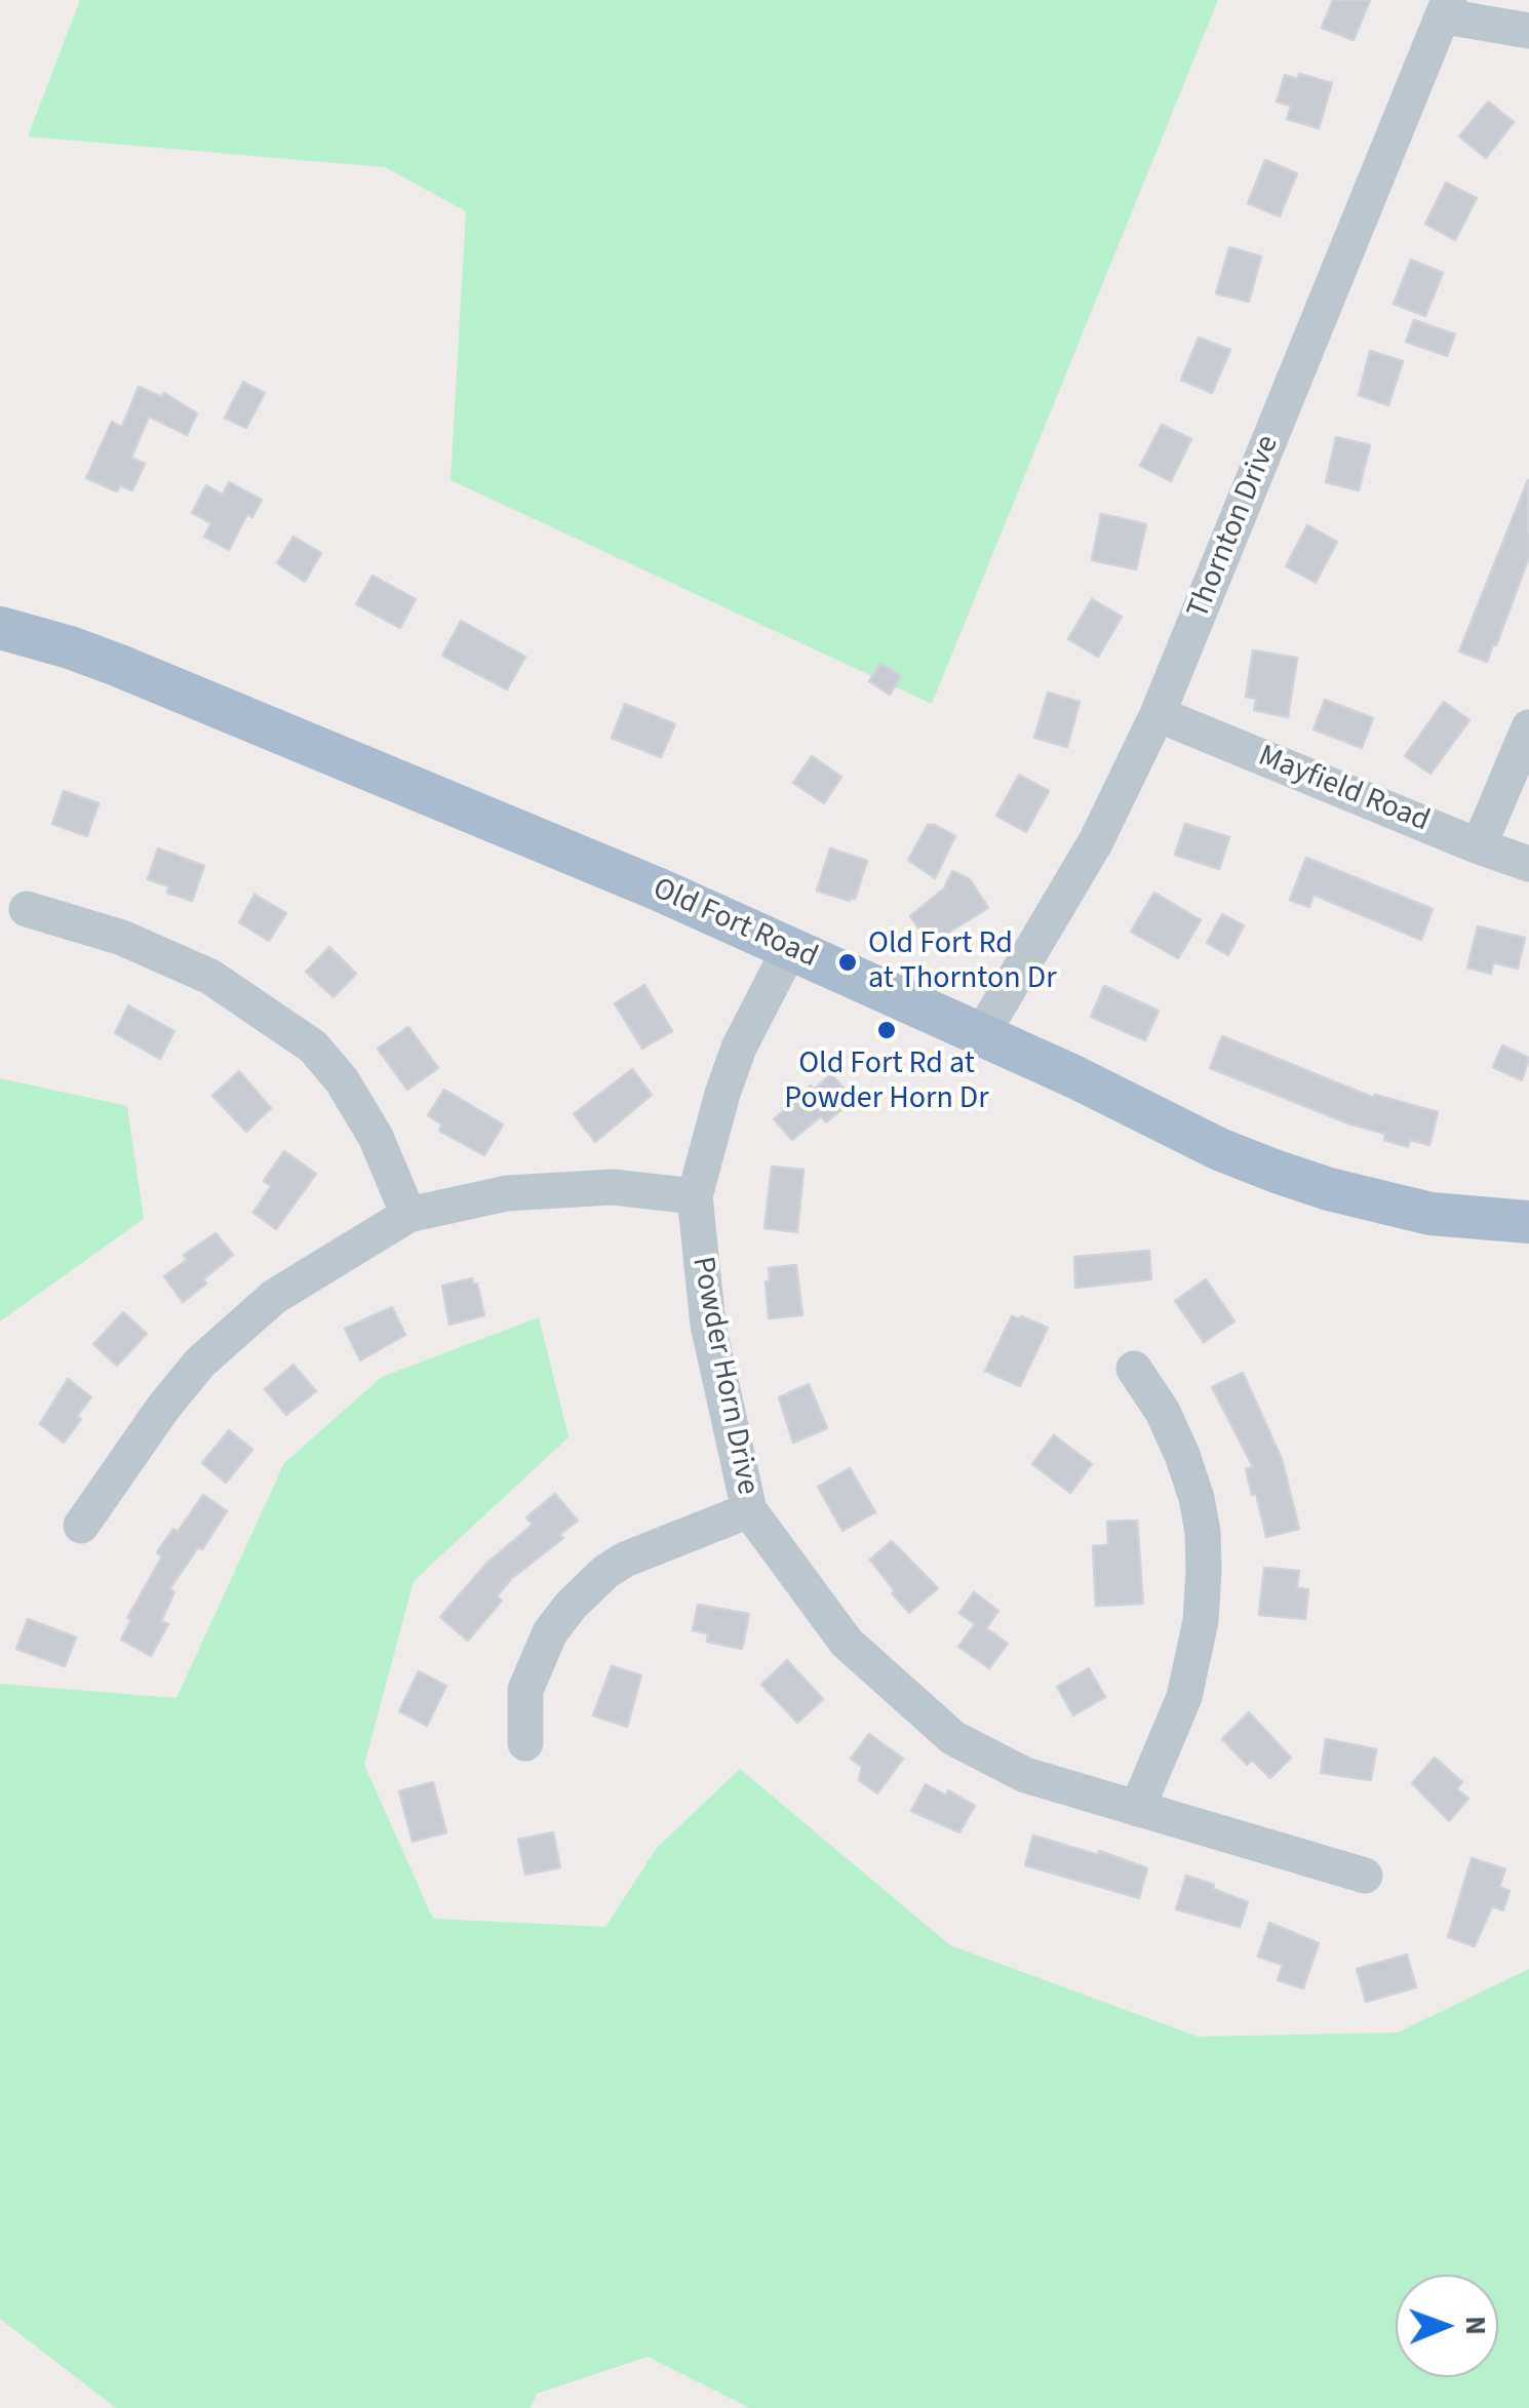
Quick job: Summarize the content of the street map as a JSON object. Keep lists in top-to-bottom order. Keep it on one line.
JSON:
{"streets":{"main road":["Old Fort Road"],"street":["Thornton Drive","Mayfield Road","Powder Horn Drive"]},"crossings":[["Thornton Drive","Mayfield Road"],["Thornton Drive","Old Fort Road"],["Old Fort Road","Powder Horn Drive"]],"places":["Old Fort Rd at Thornton Dr","Old Fort Rd at Powder Horn Dr"],"north":"right"}
